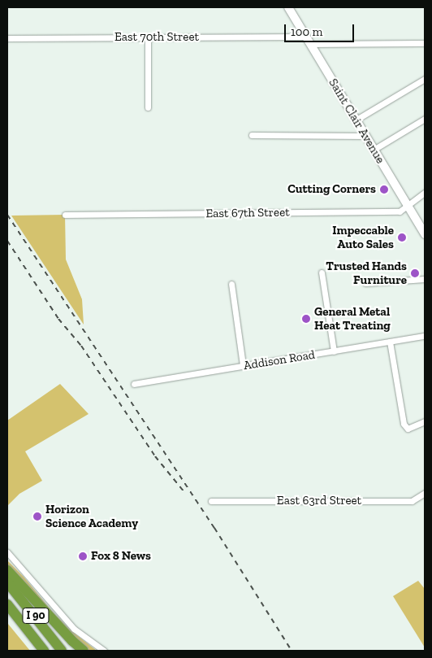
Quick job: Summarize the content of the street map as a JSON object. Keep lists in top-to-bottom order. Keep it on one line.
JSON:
{"streets":{"highway":["I 90"],"main road":["Saint Clair Avenue"],"street":["East 70th Street","East 67th Street","Addison Road","East 63rd Street"]},"crossings":[["East 70th Street","Saint Clair Avenue"],["Saint Clair Avenue","East 67th Street"]],"places":["Cutting Corners","Impeccable Auto Sales","Trusted Hands Furniture","General Metal Heat Treating","Horizon Science Academy","Fox 8 News"],"scale_bar":"100 m"}
